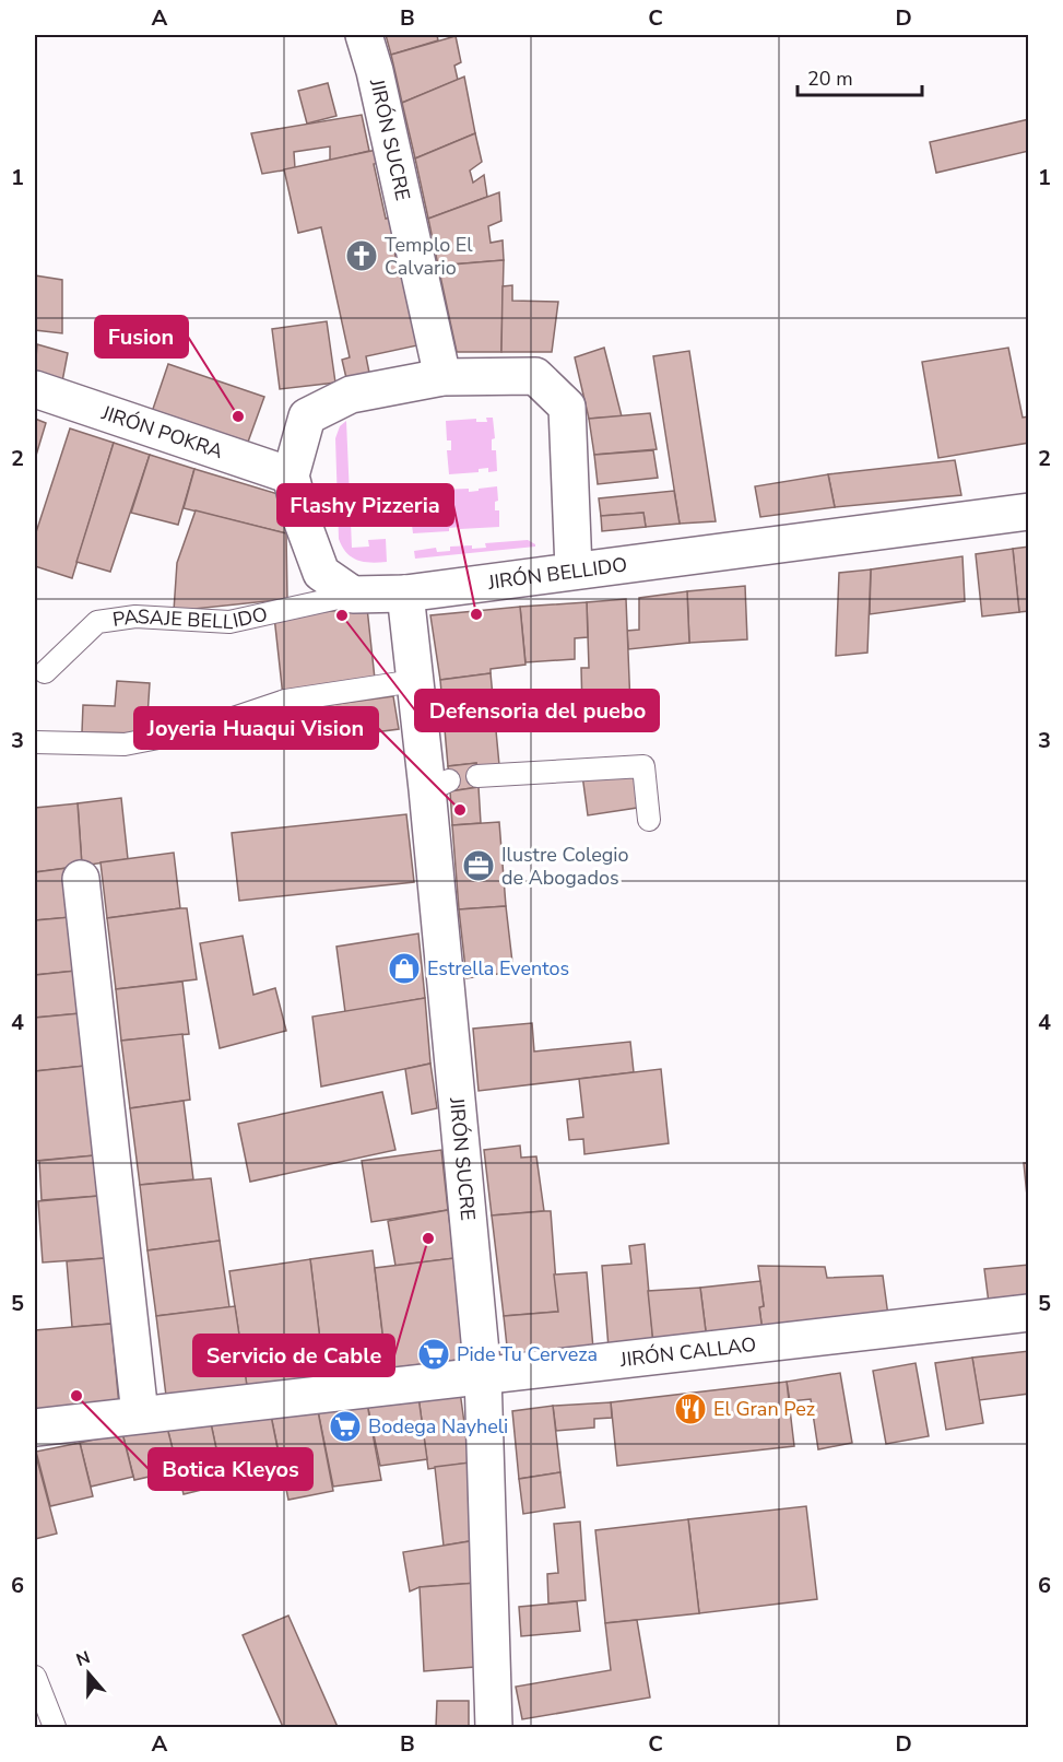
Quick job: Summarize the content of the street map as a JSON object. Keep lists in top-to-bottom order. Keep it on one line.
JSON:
{"streets":{"street":["JIRÓN SUCRE","JIRÓN POKRA","JIRÓN BELLIDO","JIRÓN CALLAO"],"lane":["PASAJE BELLIDO"]},"crossings":[["JIRÓN SUCRE","JIRÓN BELLIDO"],["JIRÓN SUCRE","JIRÓN CALLAO"],["JIRÓN BELLIDO","PASAJE BELLIDO"]],"places":{"church":["Templo El Calvario"],"other":["Fusion","Flashy Pizzeria","Defensoria del puebo","Joyeria Huaqui Vision","Servicio de Cable","Botica Kleyos"],"office":["Ilustre Colegio de Abogados"],"shop":["Estrella Eventos"],"supermarket":["Pide Tu Cerveza","Bodega Nayheli"],"restaurant":["El Gran Pez"]},"scale_bar":"20 m","north":"top","grid":{"columns":["A","B","C","D"],"rows":["1","2","3","4","5","6"]}}
